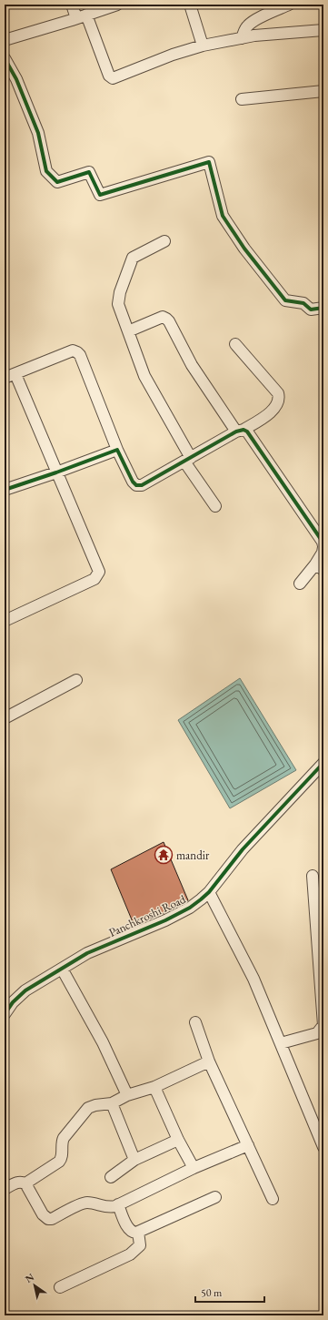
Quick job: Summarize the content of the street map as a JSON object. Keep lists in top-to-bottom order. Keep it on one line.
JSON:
{"streets":{"street":["Panchkroshi Road"]},"places":{"temple":["mandir"]},"scale_bar":"50 m","north":"top left"}
